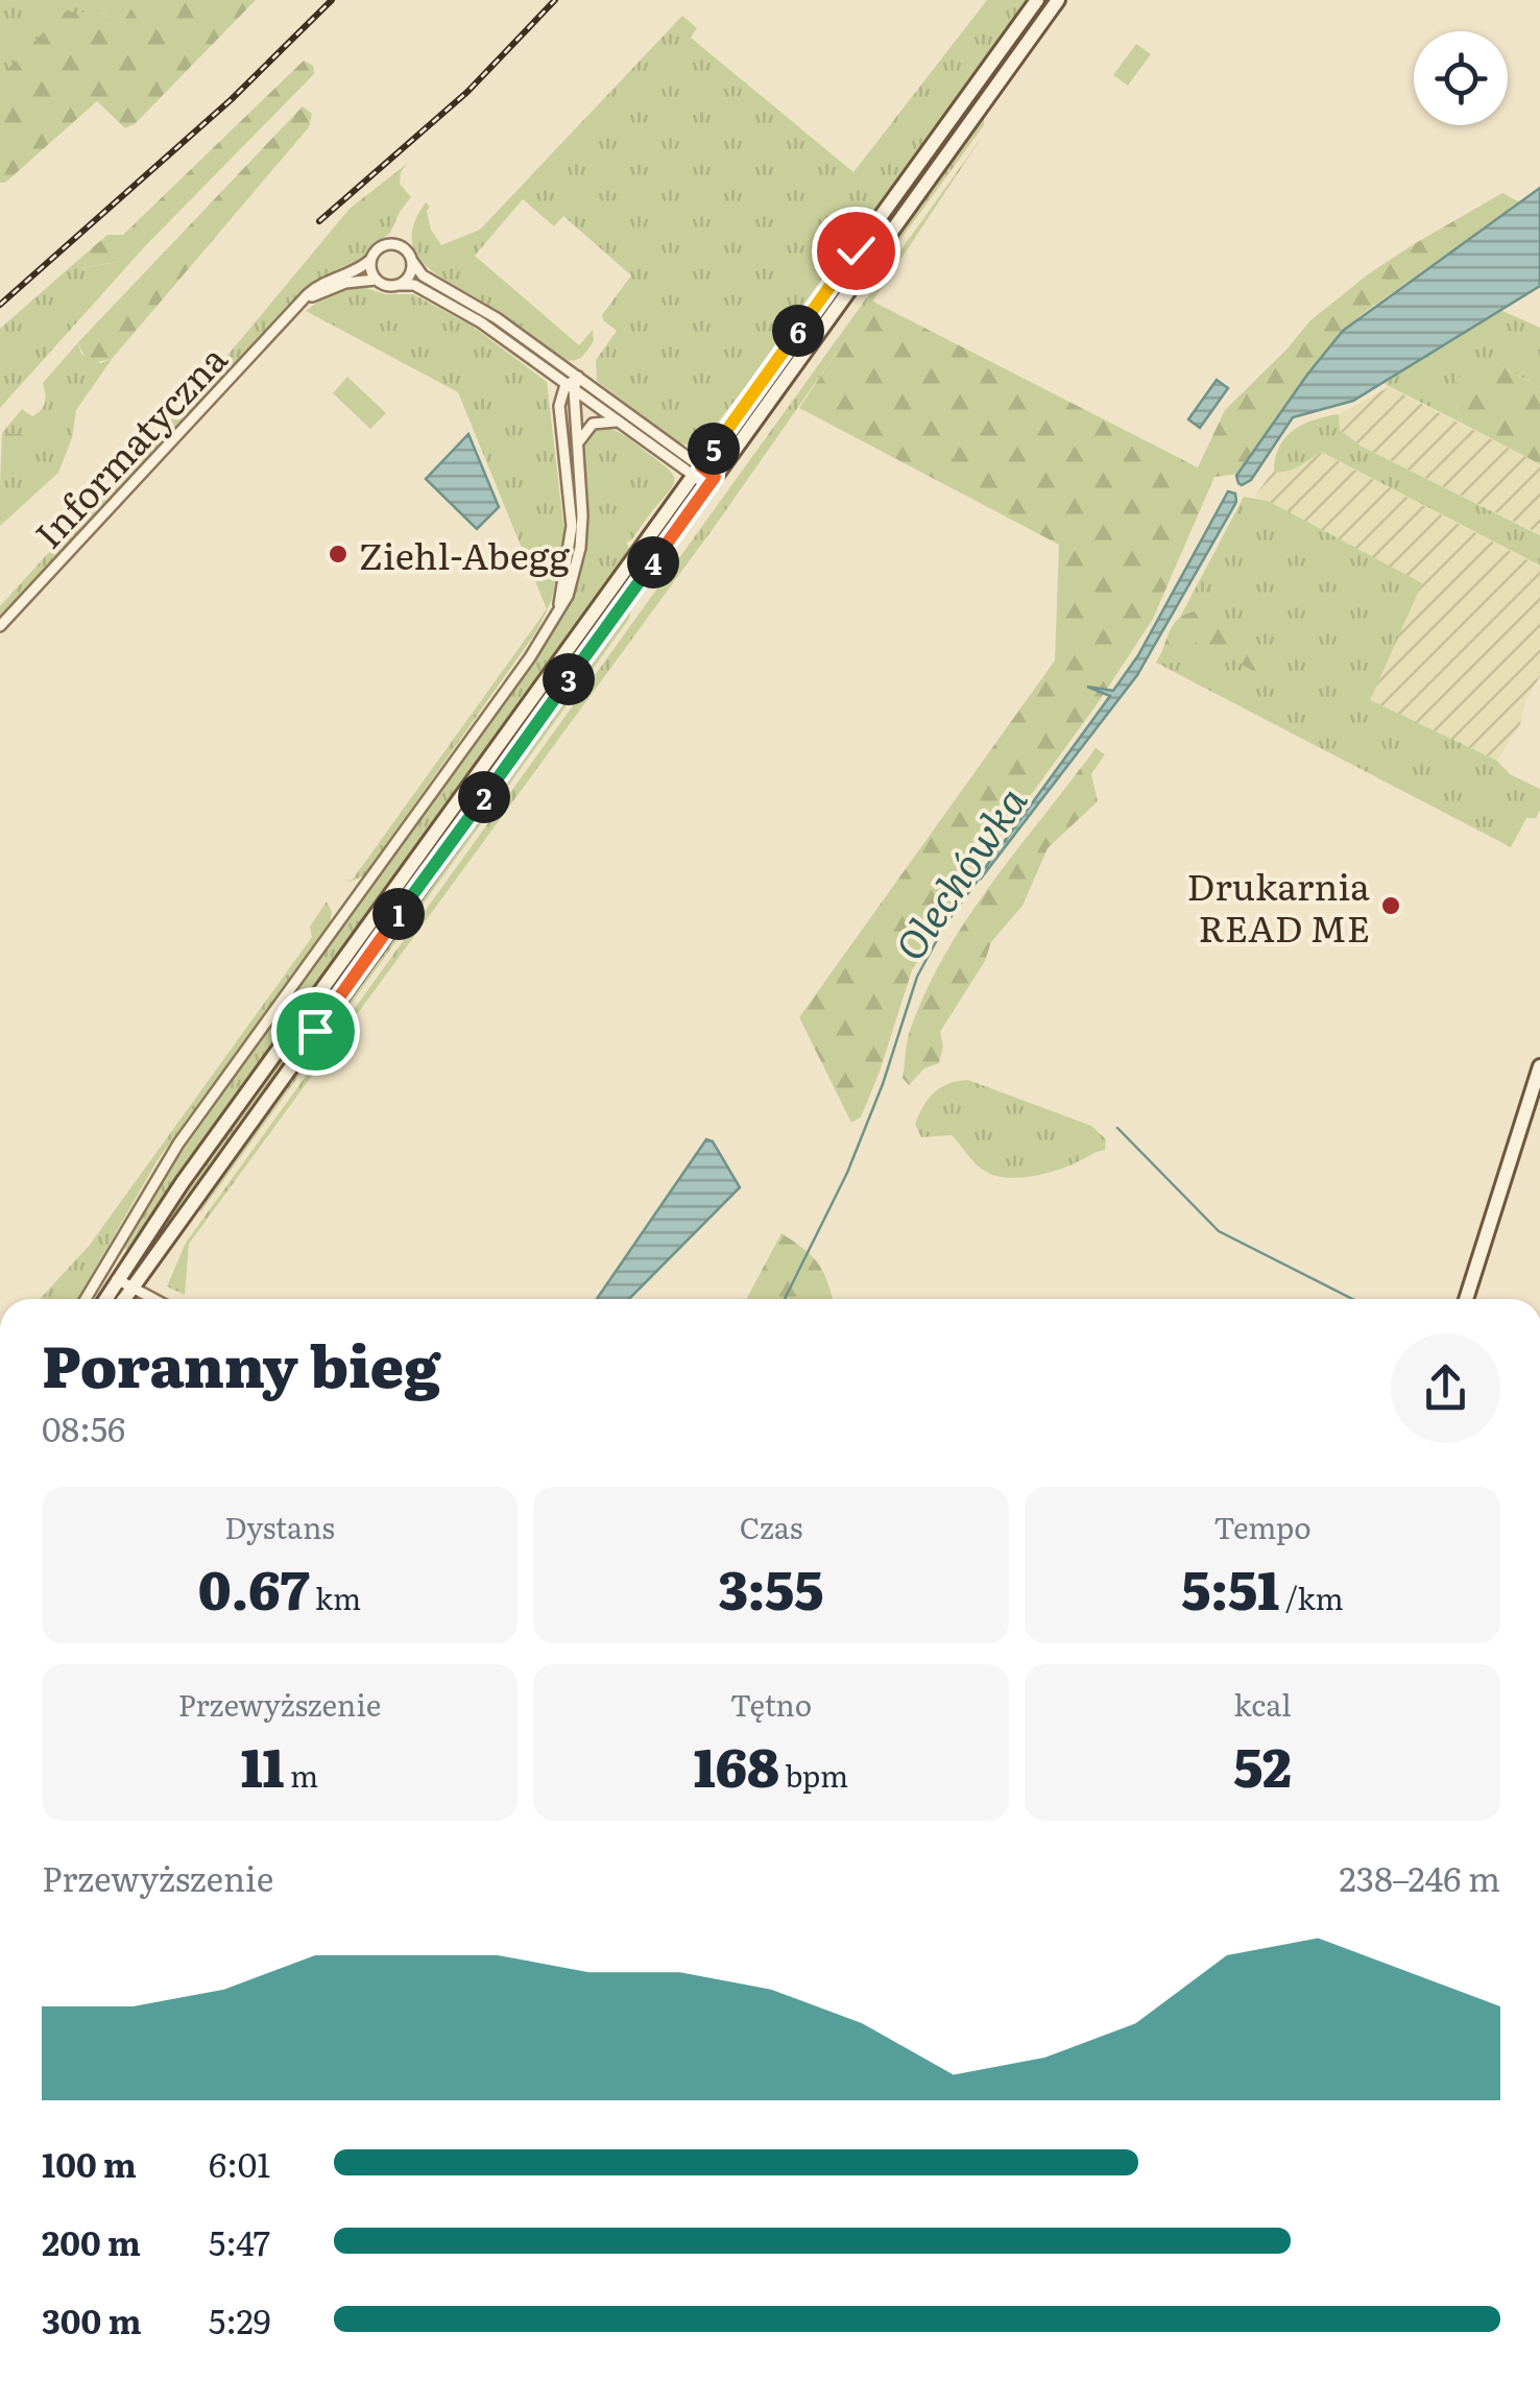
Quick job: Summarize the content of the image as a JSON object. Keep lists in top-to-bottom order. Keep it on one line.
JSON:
{"streets":{"street":["Informatyczna"]},"water":["Olechówka"],"places":["Ziehl-Abegg","Drukarnia READ ME"],"page":{"pins":["6","5","4","3","2","1"],"heading":["Poranny bieg","08:56"],"stats":[["Dystans","0.67 km"],["Czas","3:55"],["Tempo","5:51 /km"],["Przewyższenie","11 m"],["Tętno","168 bpm"],["kcal","52"]],"chart":["Przewyższenie","238–246 m"],"list":[{"name":"100 m","note":"6:01"},{"name":"200 m","note":"5:47"},{"name":"300 m","note":"5:29"}]}}
